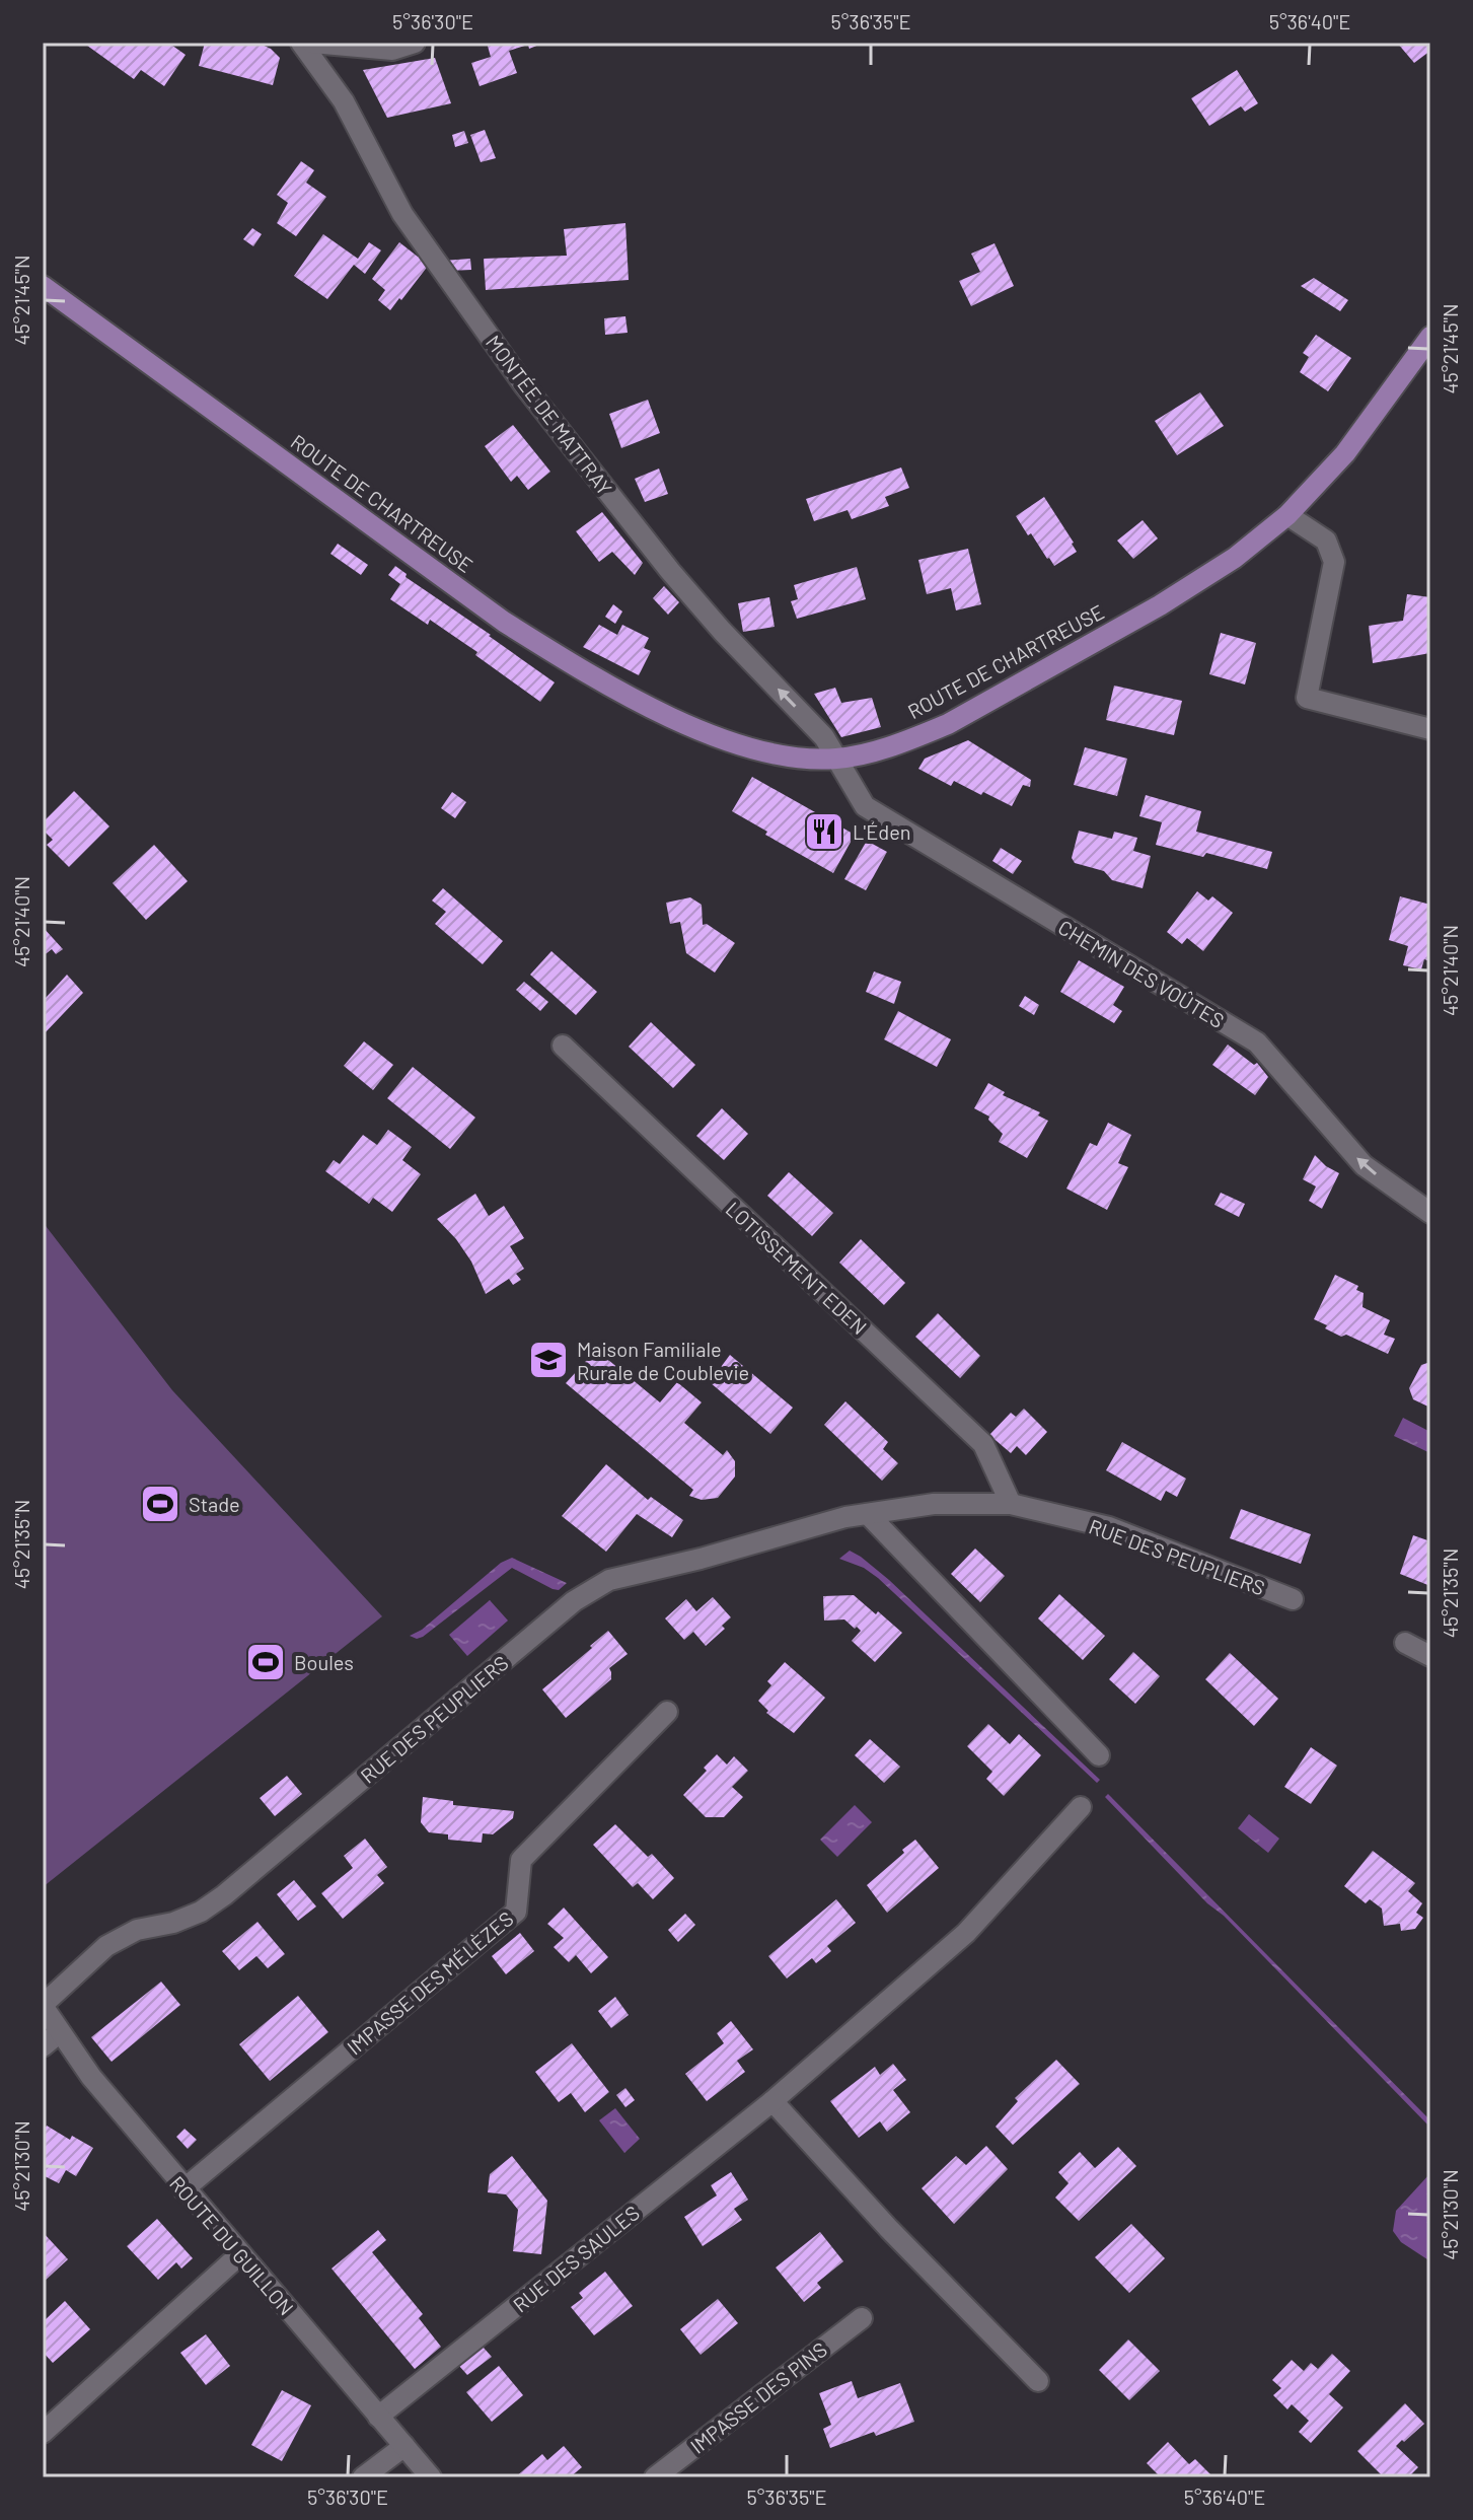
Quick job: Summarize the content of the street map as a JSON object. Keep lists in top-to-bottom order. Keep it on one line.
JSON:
{"streets":{"main road":["ROUTE DE CHARTREUSE"],"street":["MONTÉE DE MATTRAY","CHEMIN DES VOÛTES","LOTISSEMENT EDEN","RUE DES PEUPLIERS","IMPASSE DES MÉLÈZES","ROUTE DU GUILLON","RUE DES SAULES","IMPASSE DES PINS"]},"crossings":[["MONTÉE DE MATTRAY","ROUTE DE CHARTREUSE"],["MONTÉE DE MATTRAY","CHEMIN DES VOÛTES"],["ROUTE DE CHARTREUSE","CHEMIN DES VOÛTES"],["LOTISSEMENT EDEN","RUE DES PEUPLIERS"],["RUE DES PEUPLIERS","ROUTE DU GUILLON"],["IMPASSE DES MÉLÈZES","ROUTE DU GUILLON"],["ROUTE DU GUILLON","RUE DES SAULES"]],"one_way":["MONTÉE DE MATTRAY","CHEMIN DES VOÛTES"],"places":{"restaurant":["L'Éden"],"school or university":["Maison Familiale Rurale de Coublevie"],"sports":["Stade","Boules"]},"coordinates":["5°36'30\"E","5°36'35\"E","5°36'40\"E","45°21'45\"N","45°21'40\"N","45°21'35\"N","45°21'30\"N"]}
